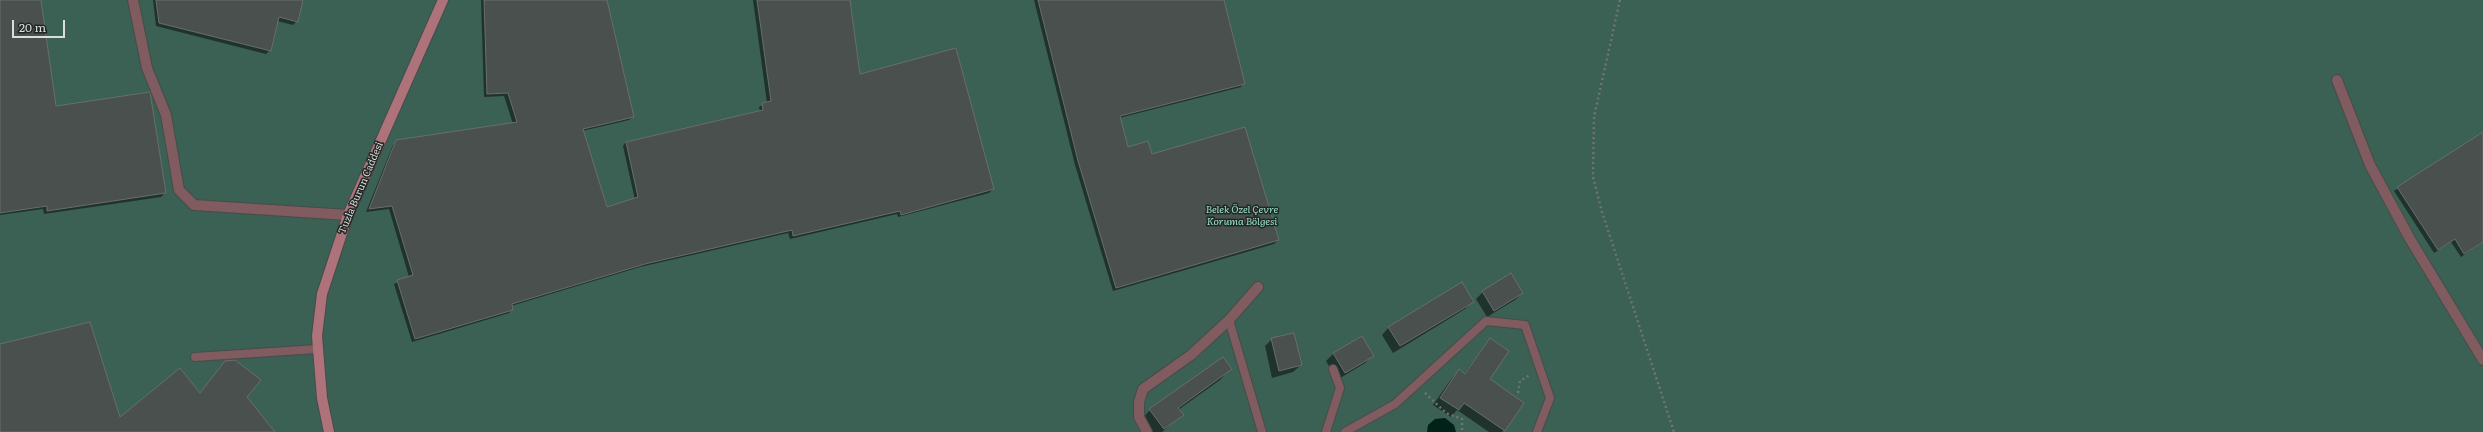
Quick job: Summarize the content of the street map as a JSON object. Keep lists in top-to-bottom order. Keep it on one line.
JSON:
{"streets":{"main road":["Tuzla Burun Caddesi"]},"parks":["Belek Özel Çevre Koruma Bölgesi"],"scale_bar":"20 m"}
